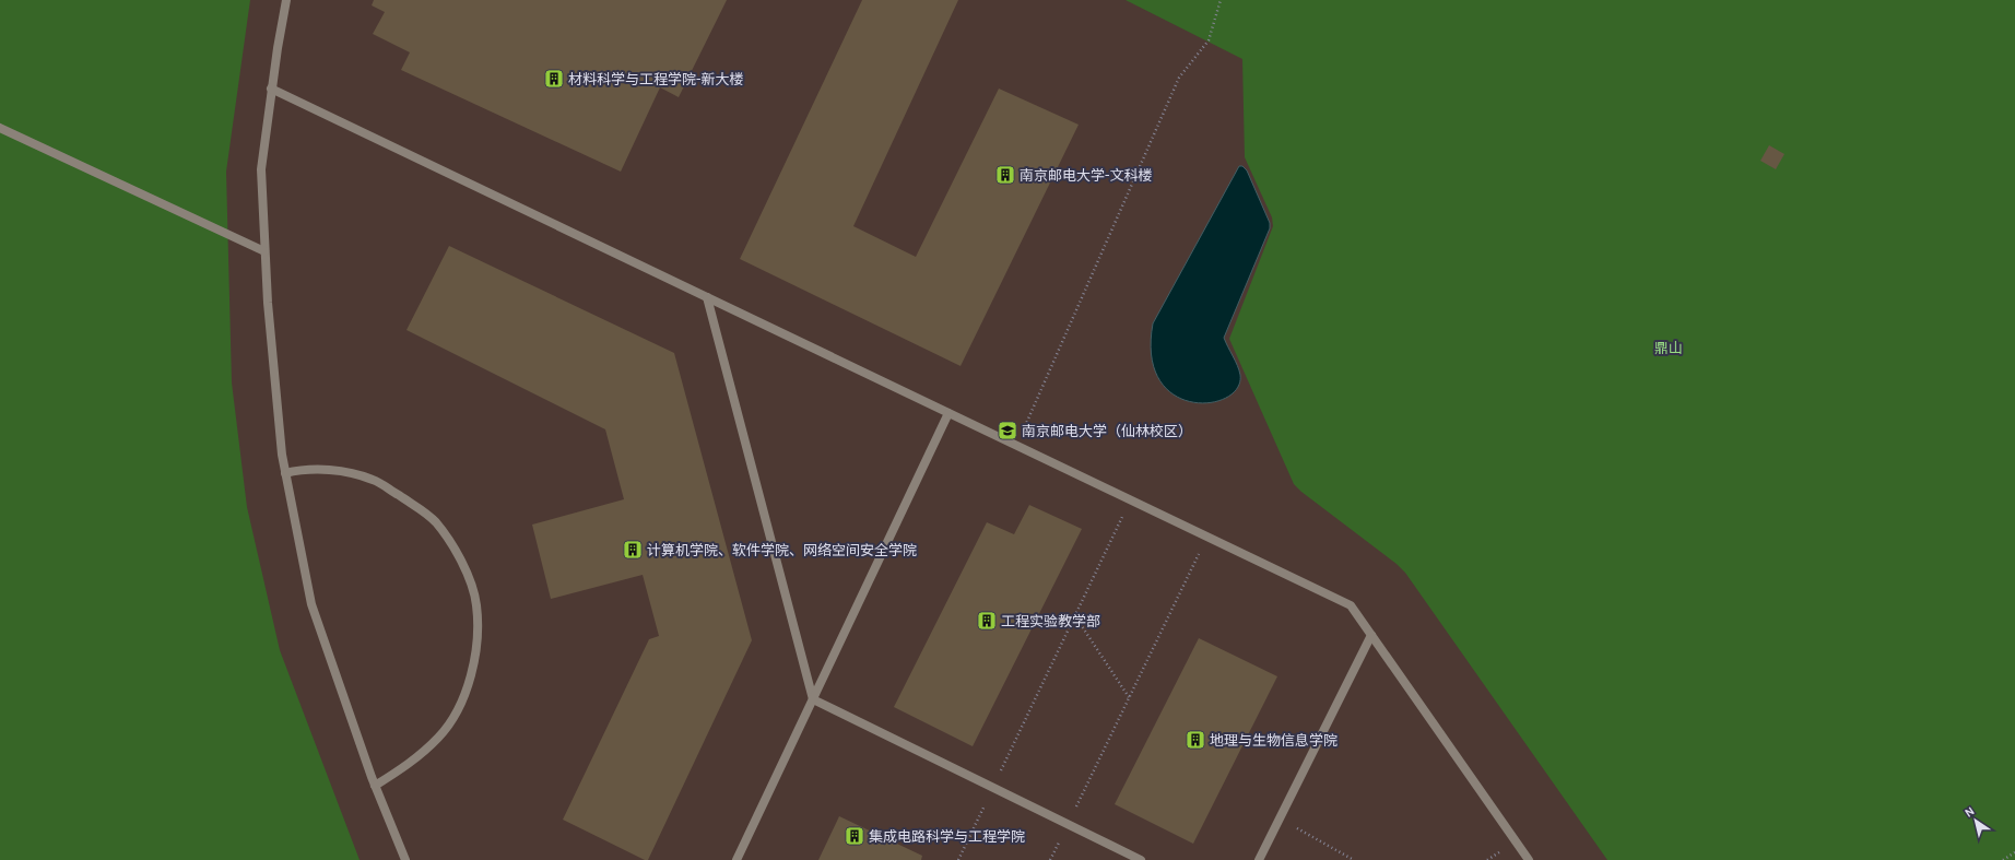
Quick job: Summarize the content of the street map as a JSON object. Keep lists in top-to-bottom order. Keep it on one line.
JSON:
{"parks":["鼎山"],"places":{"building":["材料科学与工程学院-新大楼","南京邮电大学-文科楼","计算机学院、软件学院、网络空间安全学院","工程实验教学部","地理与生物信息学院","集成电路科学与工程学院"],"school or university":["南京邮电大学（仙林校区）"]},"north":"top left"}
